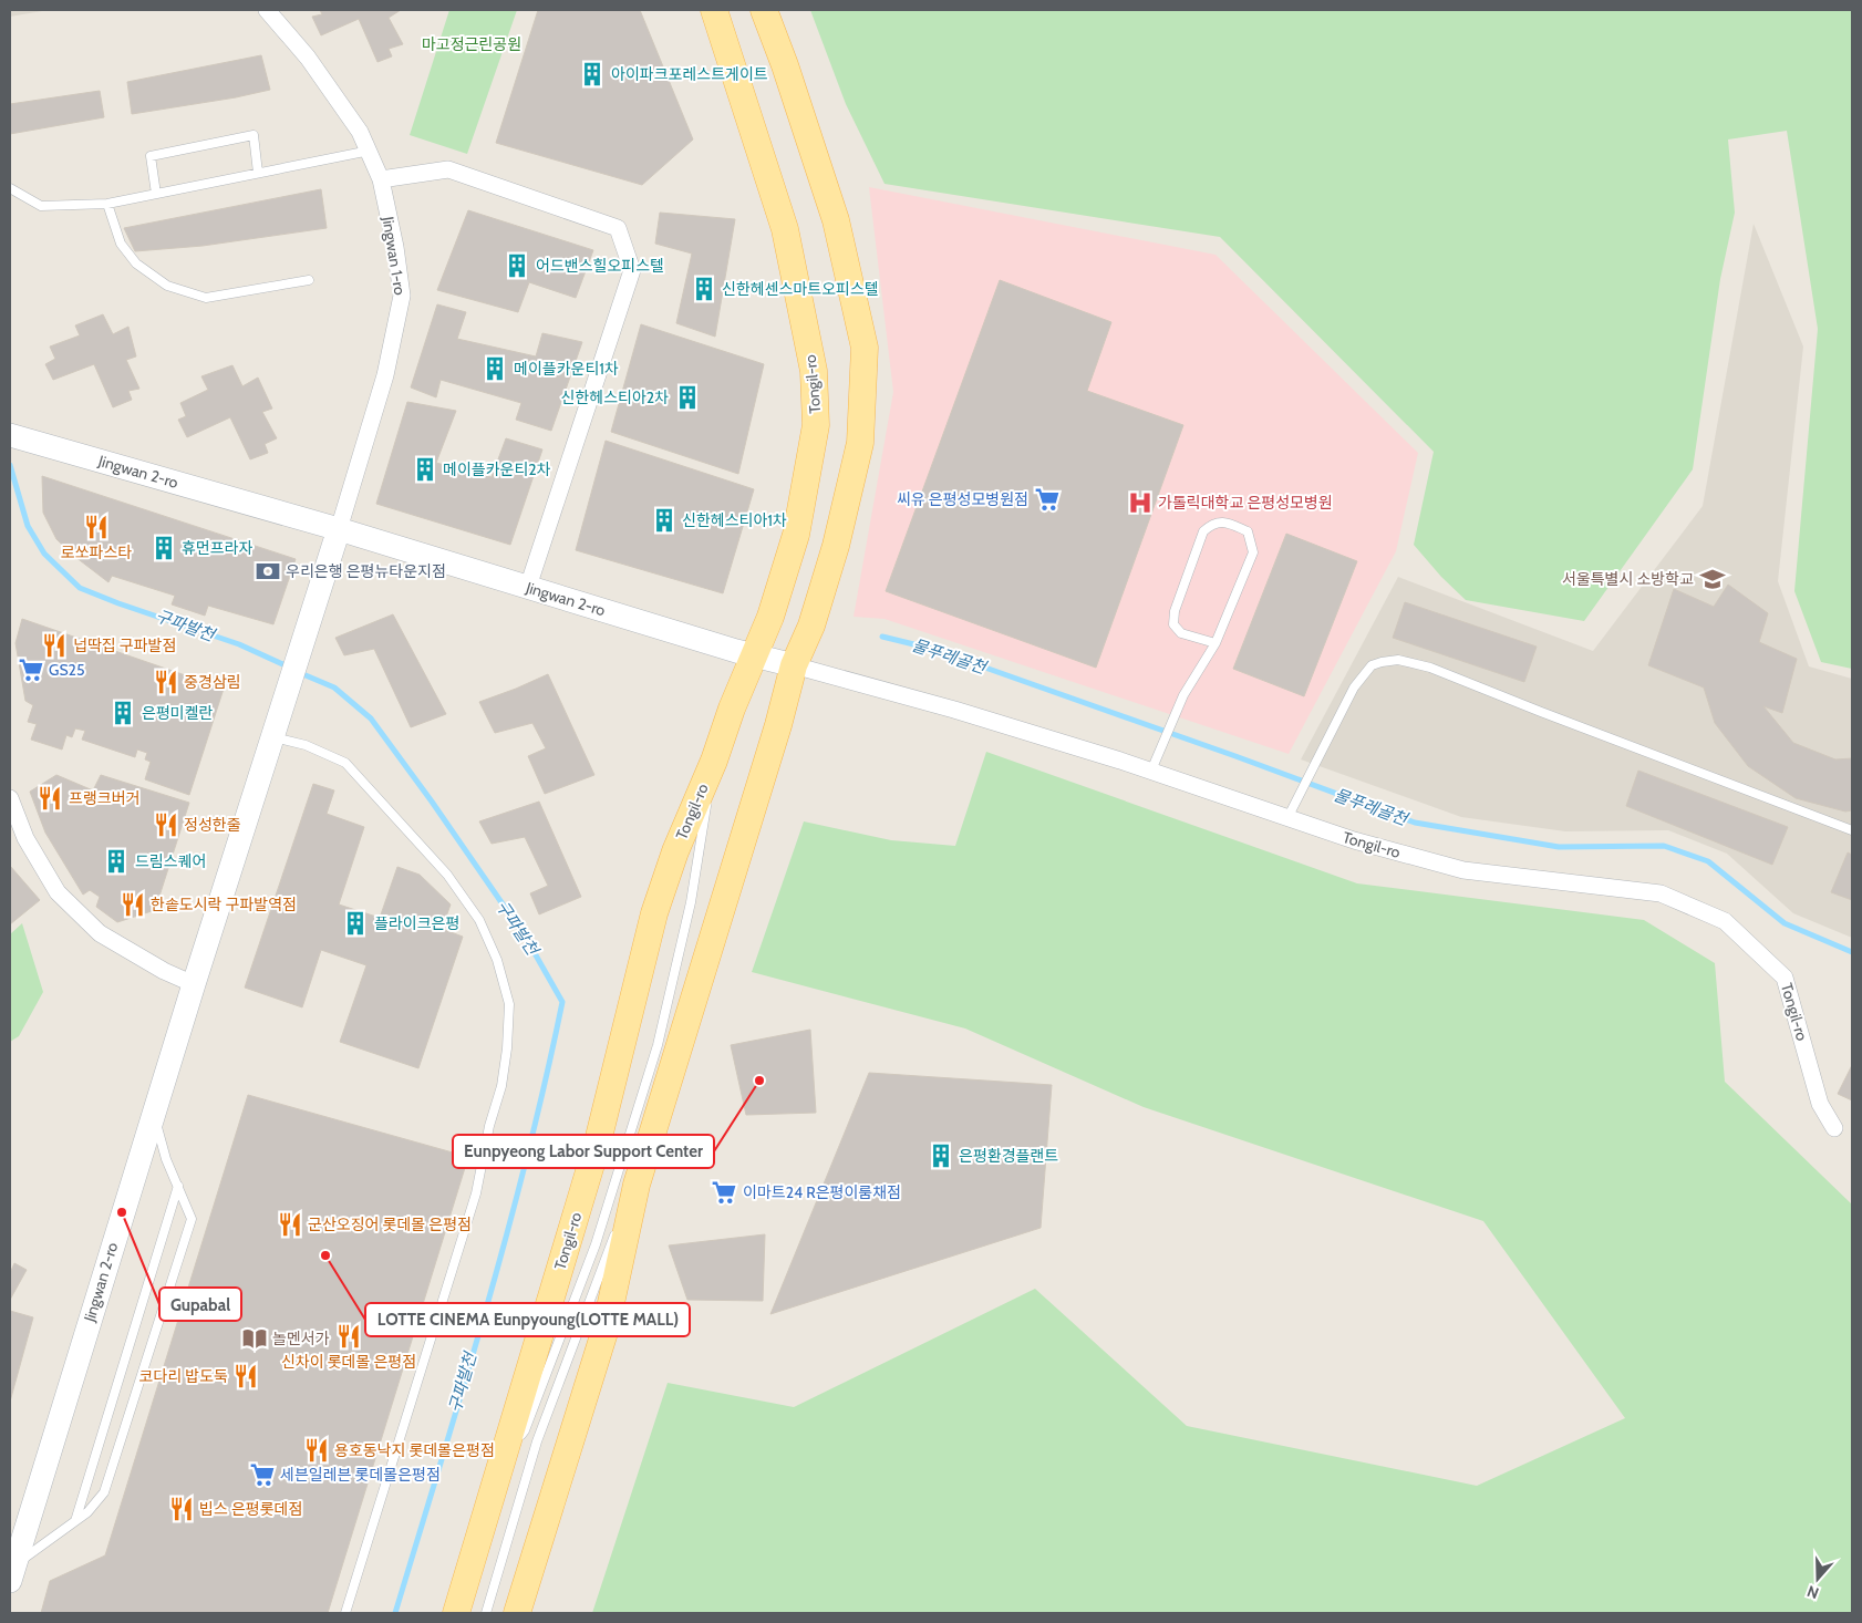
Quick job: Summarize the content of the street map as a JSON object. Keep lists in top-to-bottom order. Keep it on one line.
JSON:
{"streets":{"main road":["Tongil-ro"],"street":["Jingwan 1-ro","Jingwan 2-ro"]},"crossings":[["Jingwan 1-ro","Jingwan 2-ro"],["Tongil-ro","Jingwan 2-ro"]],"water":["구파발천","물푸레골천"],"parks":["마고정근린공원"],"places":{"building":["아이파크포레스트게이트","어드밴스힐오피스텔","신한헤센스마트오피스텔","메이플카운티1차","신한헤스티아2차","메이플카운티2차","신한헤스티아1차","휴먼프라자","은평미켈란","드림스퀘어","플라이크은평","은평환경플랜트"],"supermarket":["씨유 은평성모병원점","GS25","이마트24 R은평이룸채점","세븐일레븐 롯데몰은평점"],"hospital":["가톨릭대학교 은평성모병원"],"restaurant":["로쏘파스타","넙딱집 구파발점","중경삼림","프랭크버거","정성한줄","한솥도시락 구파발역점","군산오징어 롯데몰 은평점","신차이 롯데몰 은평점","코다리 밥도둑","용호동낙지 롯데몰은평점","빕스 은평롯데점"],"bank":["우리은행 은평뉴타운지점"],"school or university":["서울특별시 소방학교"],"other":["Eunpyeong Labor Support Center","Gupabal","LOTTE CINEMA Eunpyoung(LOTTE MALL)"],"library":["놀멘서가"]},"north":"bottom"}
